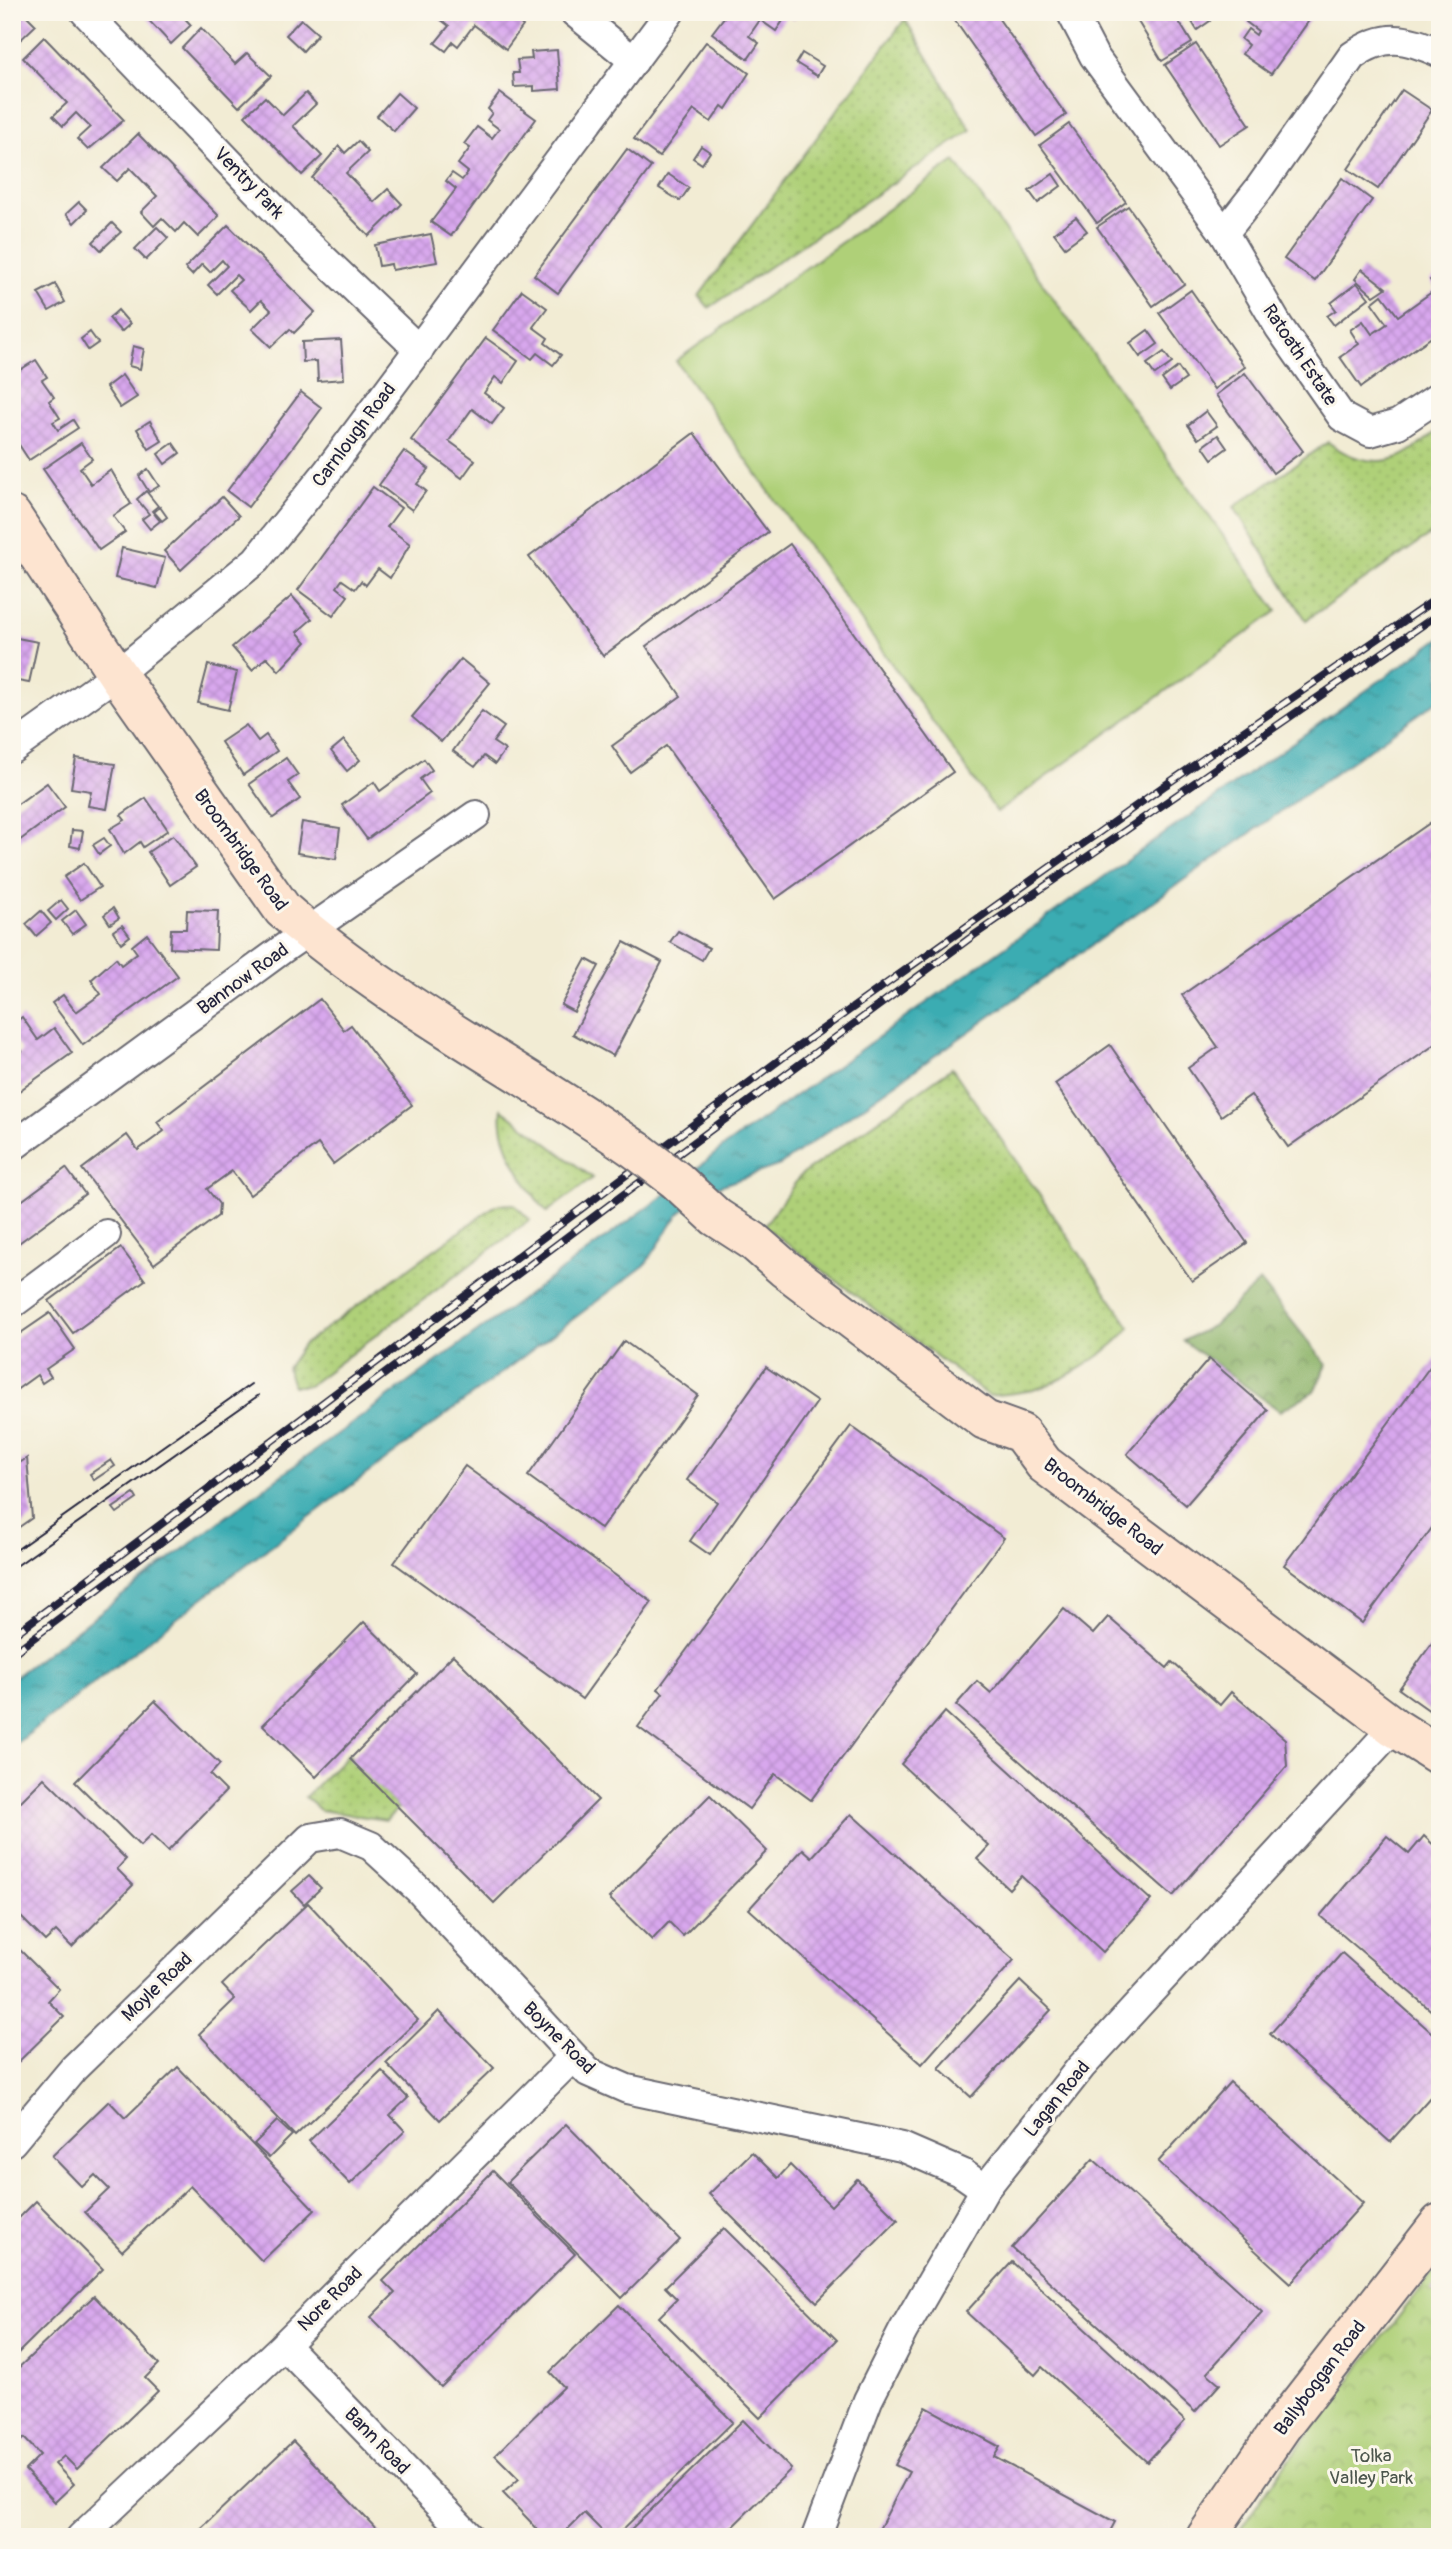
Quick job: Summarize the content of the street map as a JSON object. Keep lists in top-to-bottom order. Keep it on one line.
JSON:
{"streets":{"street":["Ventry Park","Ratoath Estate","Carnlough Road","Broombridge Road","Bannow Road","Moyle Road","Boyne Road","Lagan Road","Nore Road","Ballyboggan Road","Bann Road"]},"crossings":[["Ventry Park","Carnlough Road"],["Carnlough Road","Broombridge Road"],["Broombridge Road","Bannow Road"],["Broombridge Road","Lagan Road"],["Moyle Road","Boyne Road"],["Boyne Road","Lagan Road"],["Boyne Road","Nore Road"],["Nore Road","Bann Road"]],"parks":["Tolka Valley Park"]}
